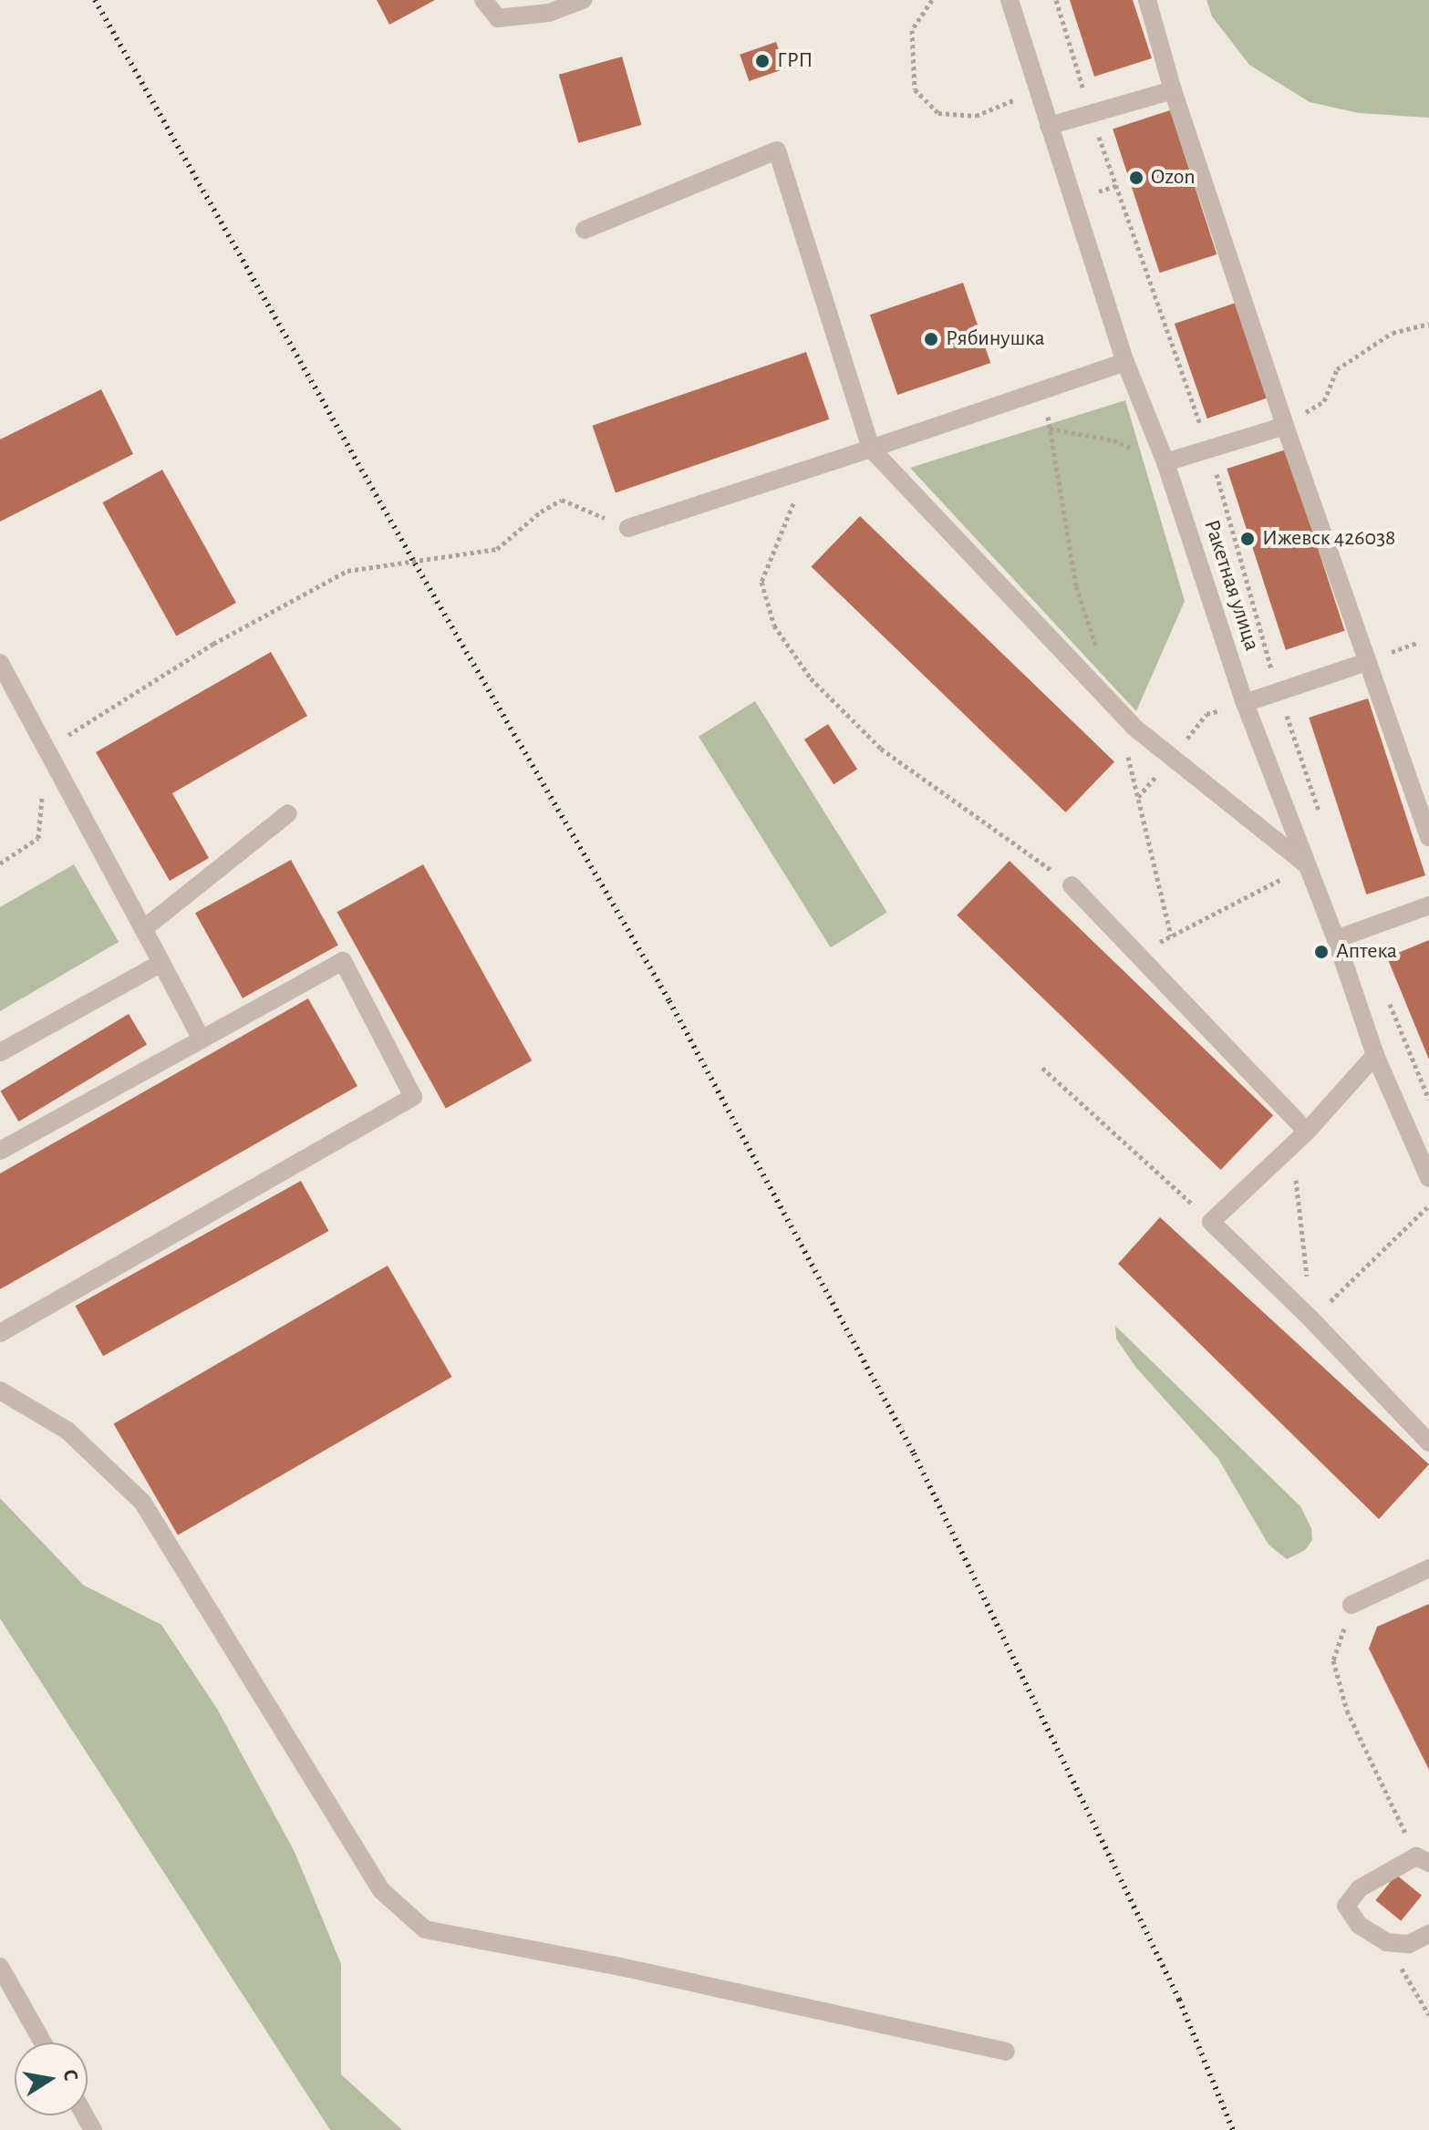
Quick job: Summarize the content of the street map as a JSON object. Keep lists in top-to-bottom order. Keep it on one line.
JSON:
{"streets":{"street":["Ракетная улица"]},"places":["ГРП","Ozon","Рябинушка","Ижевск 426038","Аптека"],"north":"right"}
